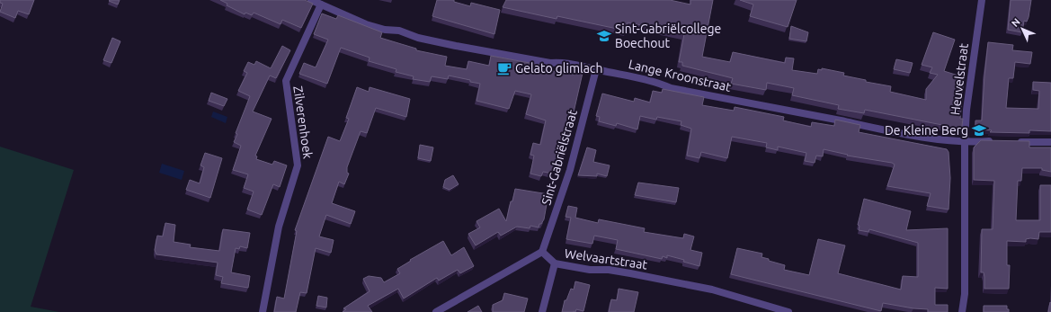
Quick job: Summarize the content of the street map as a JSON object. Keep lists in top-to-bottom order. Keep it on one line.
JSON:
{"streets":{"street":["Lange Kroonstraat","Heuvelstraat","Zilverenhoek","Sint-Gabriëlstraat","Welvaartstraat"]},"crossings":[["Lange Kroonstraat","Heuvelstraat"],["Lange Kroonstraat","Zilverenhoek"],["Lange Kroonstraat","Sint-Gabriëlstraat"],["Sint-Gabriëlstraat","Welvaartstraat"]],"places":{"school or university":["Sint-Gabriëlcollege Boechout","De Kleine Berg"],"cafe":["Gelato glimlach"]},"north":"top left"}
